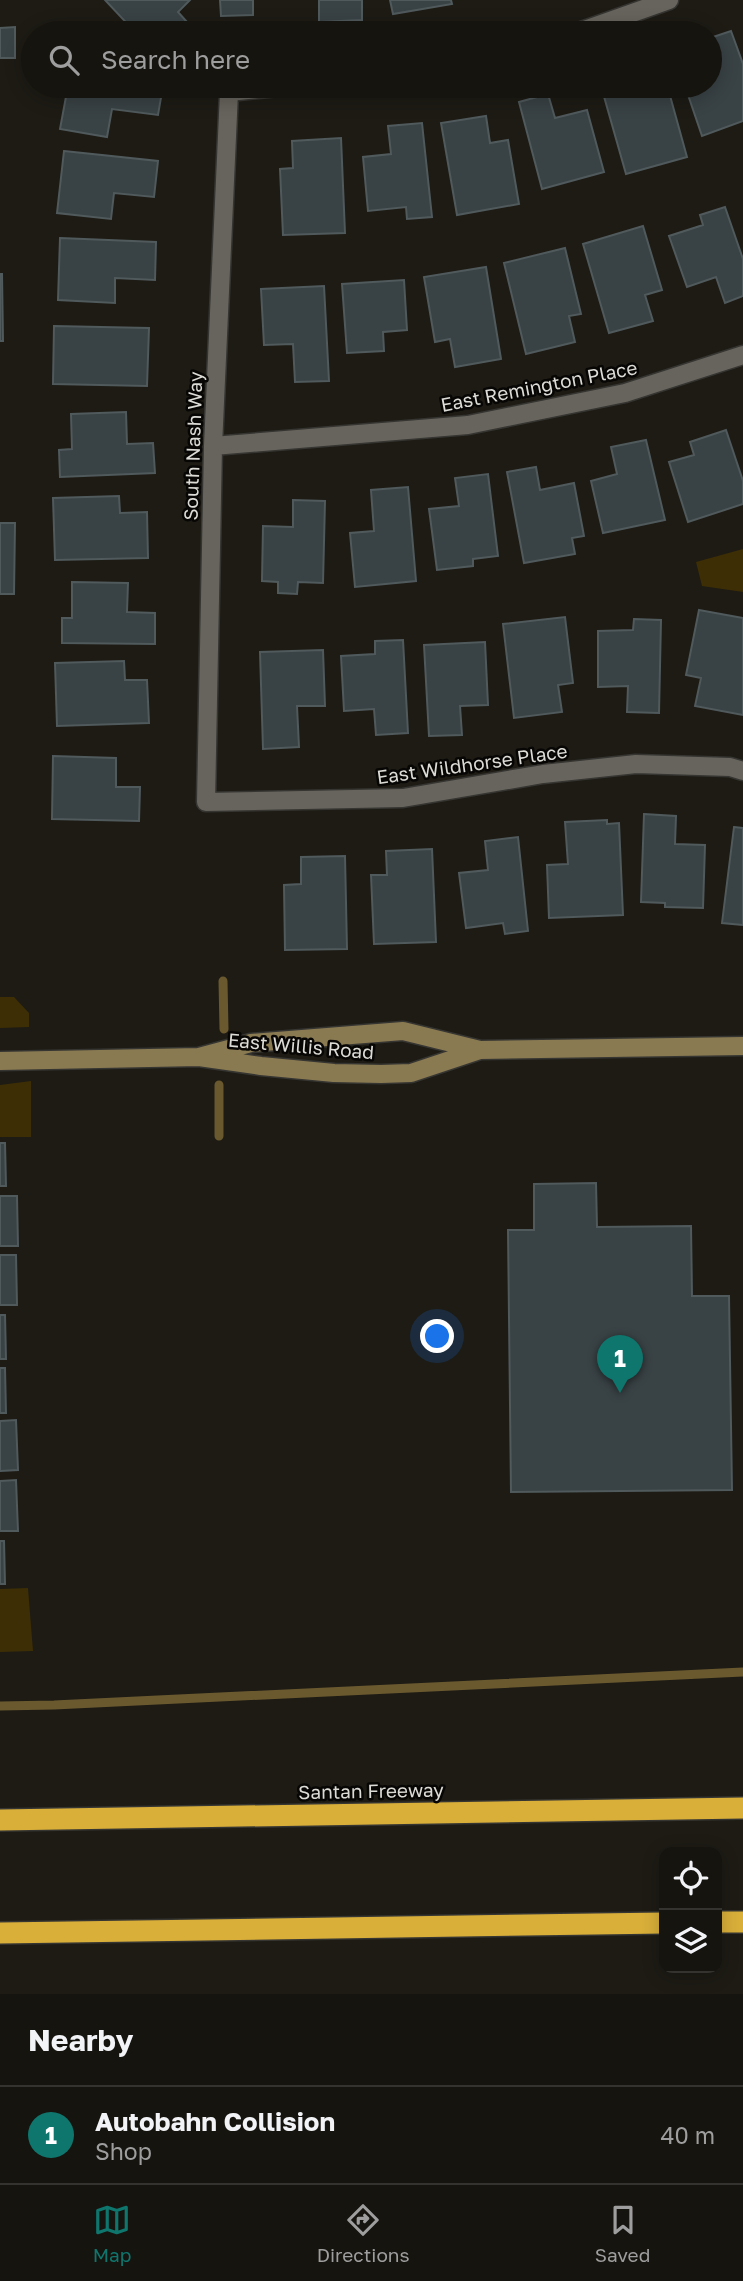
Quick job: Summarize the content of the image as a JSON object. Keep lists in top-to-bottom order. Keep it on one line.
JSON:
{"streets":{"highway":["Santan Freeway"],"street":["East Remington Place","South Nash Way","East Wildhorse Place","East Willis Road"]},"crossings":[["East Remington Place","South Nash Way"],["South Nash Way","East Wildhorse Place"]],"page":{"search":"Search here","pins":"1","heading":"Nearby","list":[{"mark":"1","name":"Autobahn Collision","note":"Shop","value":"40 m"}],"nav":["Map","Directions","Saved"]}}
